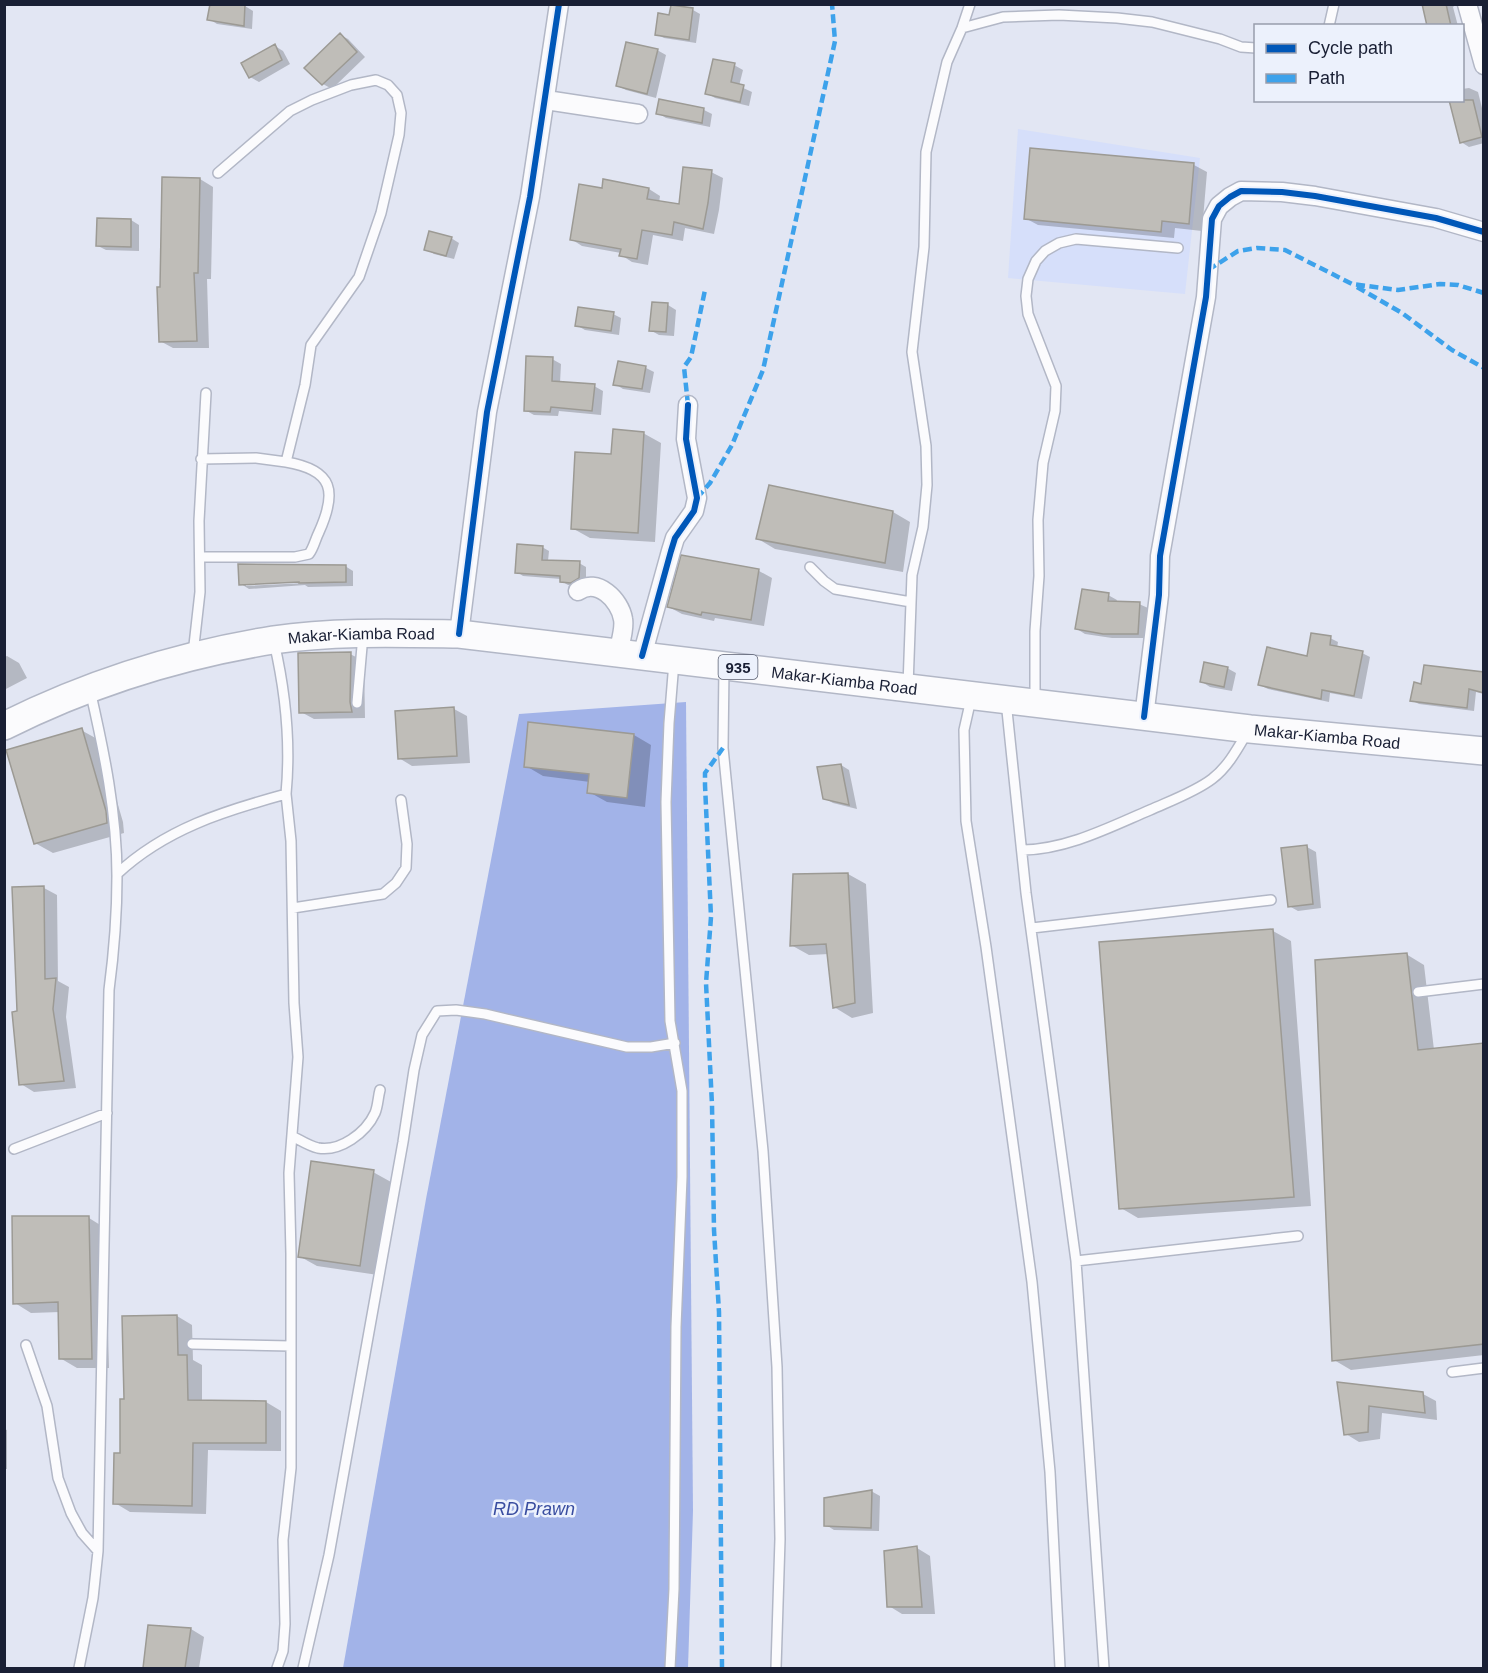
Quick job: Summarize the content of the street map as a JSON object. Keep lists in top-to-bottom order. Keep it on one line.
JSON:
{"streets":{"main road":["Makar-Kiamba Road","935"]},"water":["RD Prawn"],"legend":["Cycle path","Path"]}
